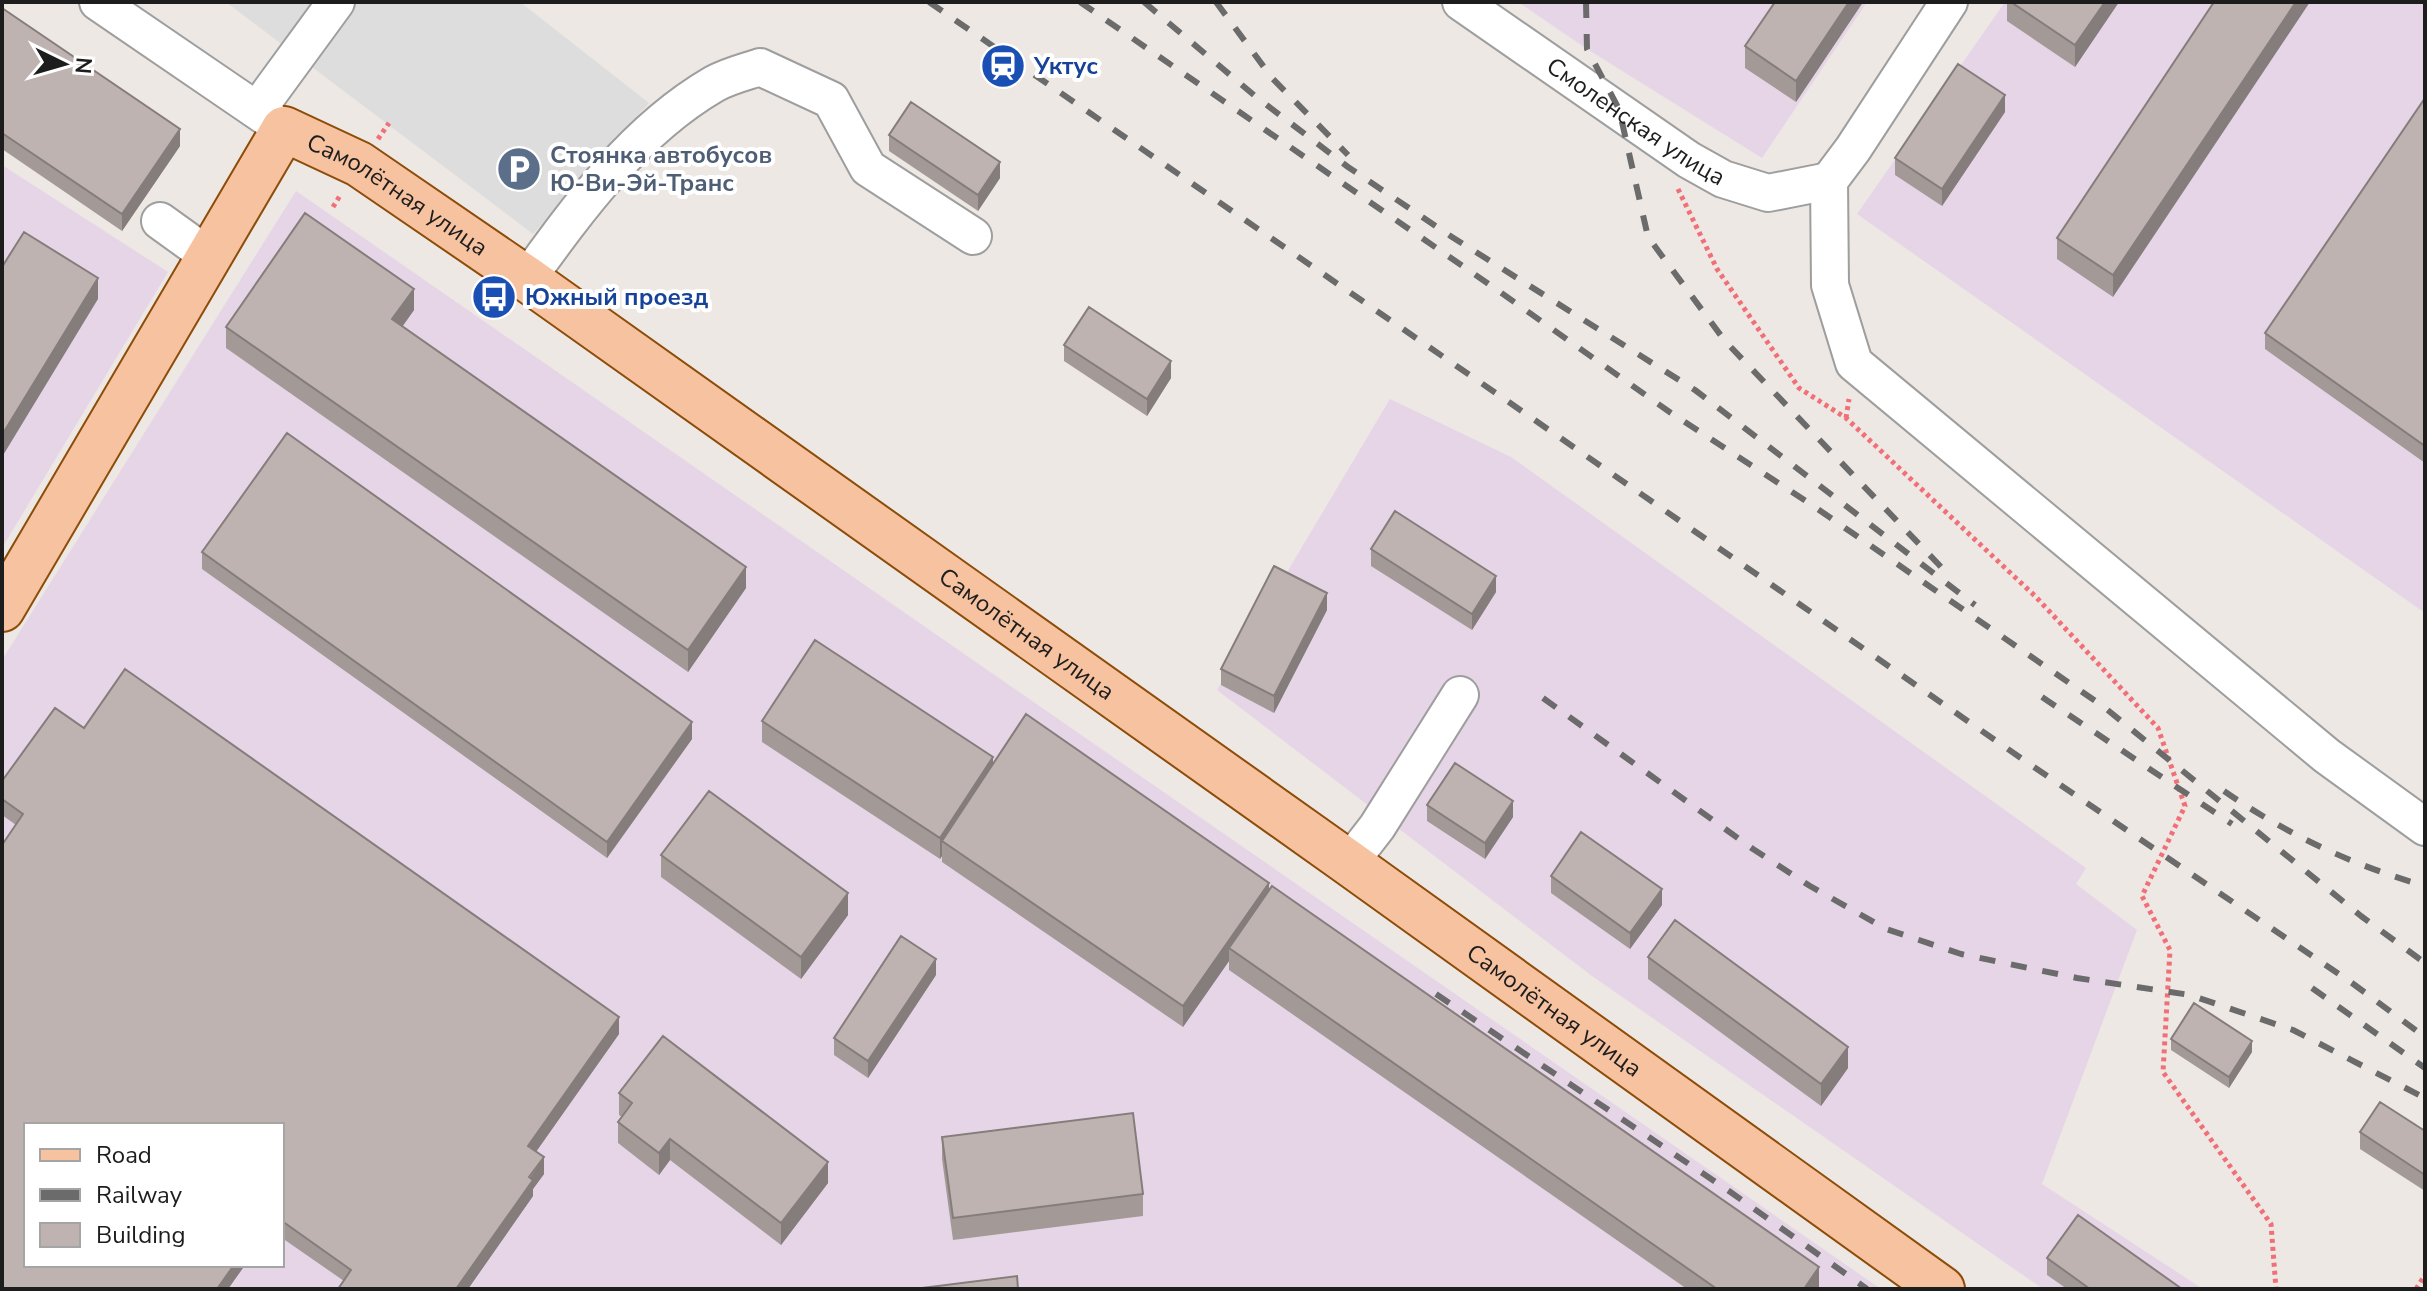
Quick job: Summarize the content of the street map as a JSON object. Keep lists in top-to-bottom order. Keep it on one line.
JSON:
{"streets":{"main road":["Самолётная улица"],"street":["Смоленская улица"]},"places":{"station":["Уктус"],"parking":["Стоянка автобусов Ю-Ви-Эй-Транс"],"bus stop":["Южный проезд"]},"legend":["Road","Railway","Building"],"north":"right"}
